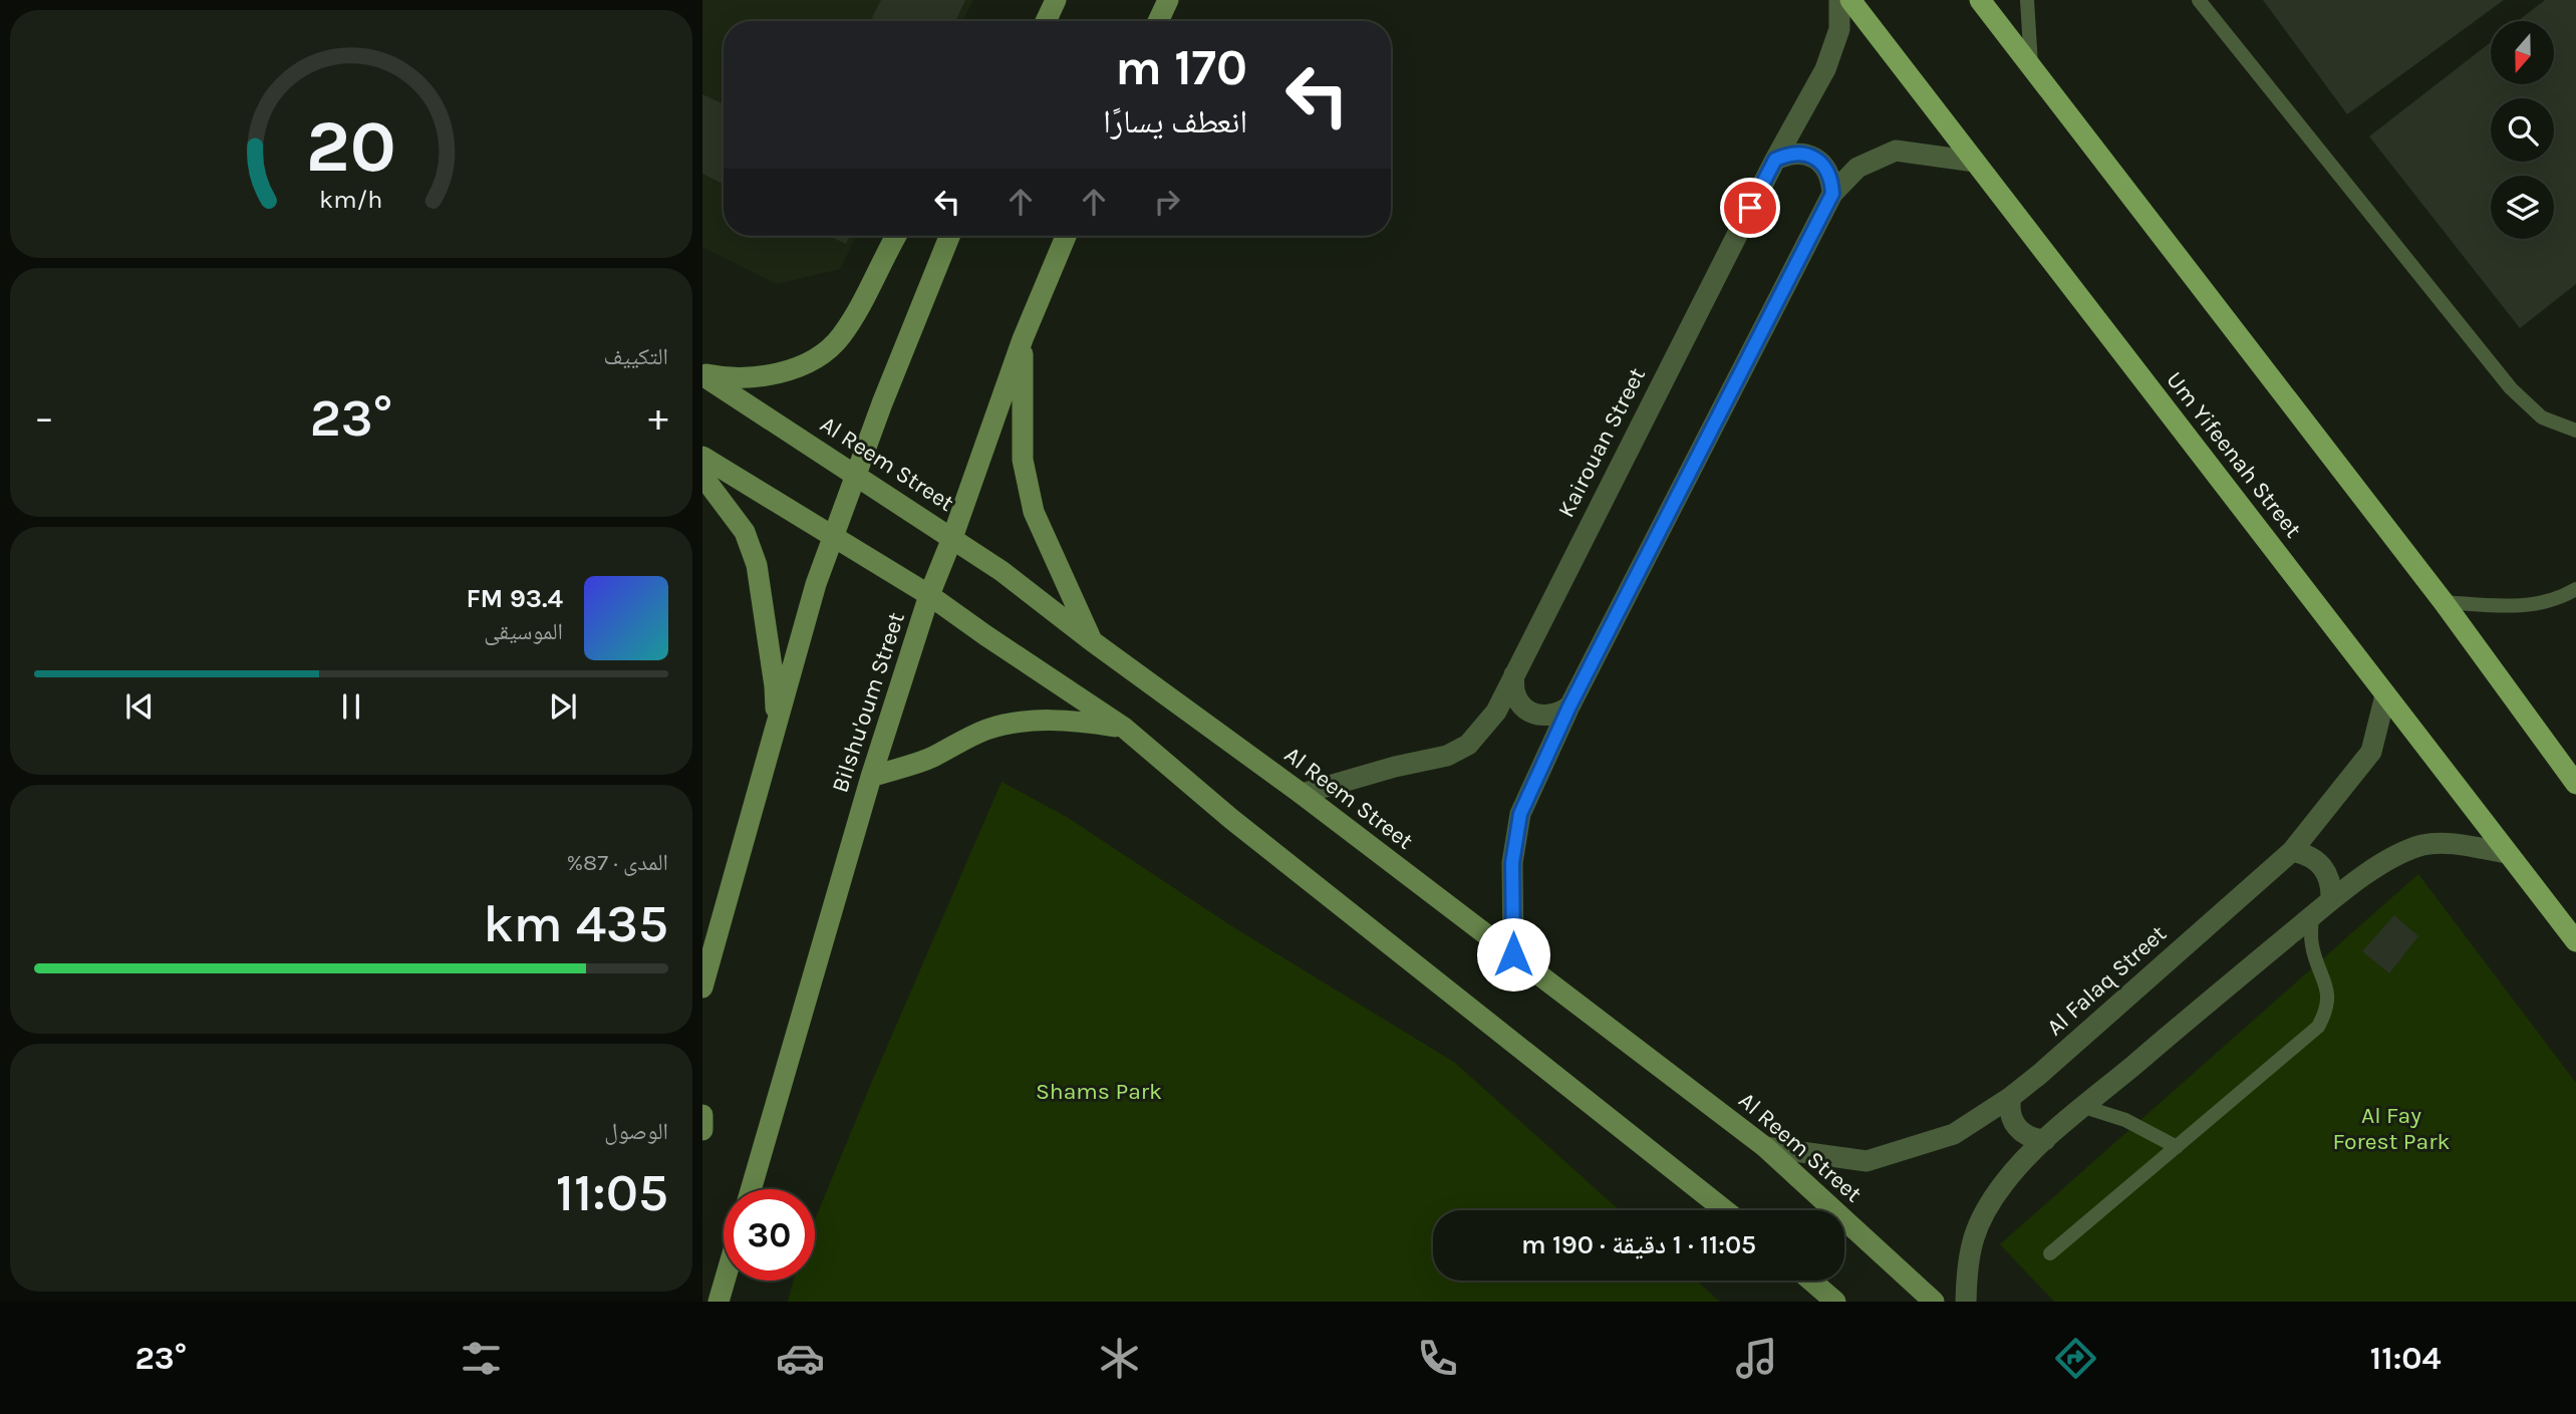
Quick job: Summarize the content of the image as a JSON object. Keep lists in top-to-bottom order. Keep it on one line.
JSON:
{"streets":{"main road":["Um Yifeenah Street","Al Reem Street","Bilshu'oum Street"],"street":["Kairouan Street","Al Falaq Street"]},"crossings":[["Kairouan Street","Al Reem Street"],["Um Yifeenah Street","Al Falaq Street"],["Al Reem Street","Bilshu'oum Street"],["Al Reem Street","Al Falaq Street"]],"parks":["Shams Park","Al Fay Forest Park"],"north":"bottom","page":{"turn":["170 m","انعطف يسارًا"],"tile":["التكييف",["المدى · 87%","435 km"],["الوصول","11:05"]],"heat":["−","23°","+"],"song":["93.4 FM","الموسيقى"],"limit":"30","trip":"11:05 · 1 دقيقة · 190 m","tabs":["11:04","23°"],"gauge":["20","km/h"]}}
